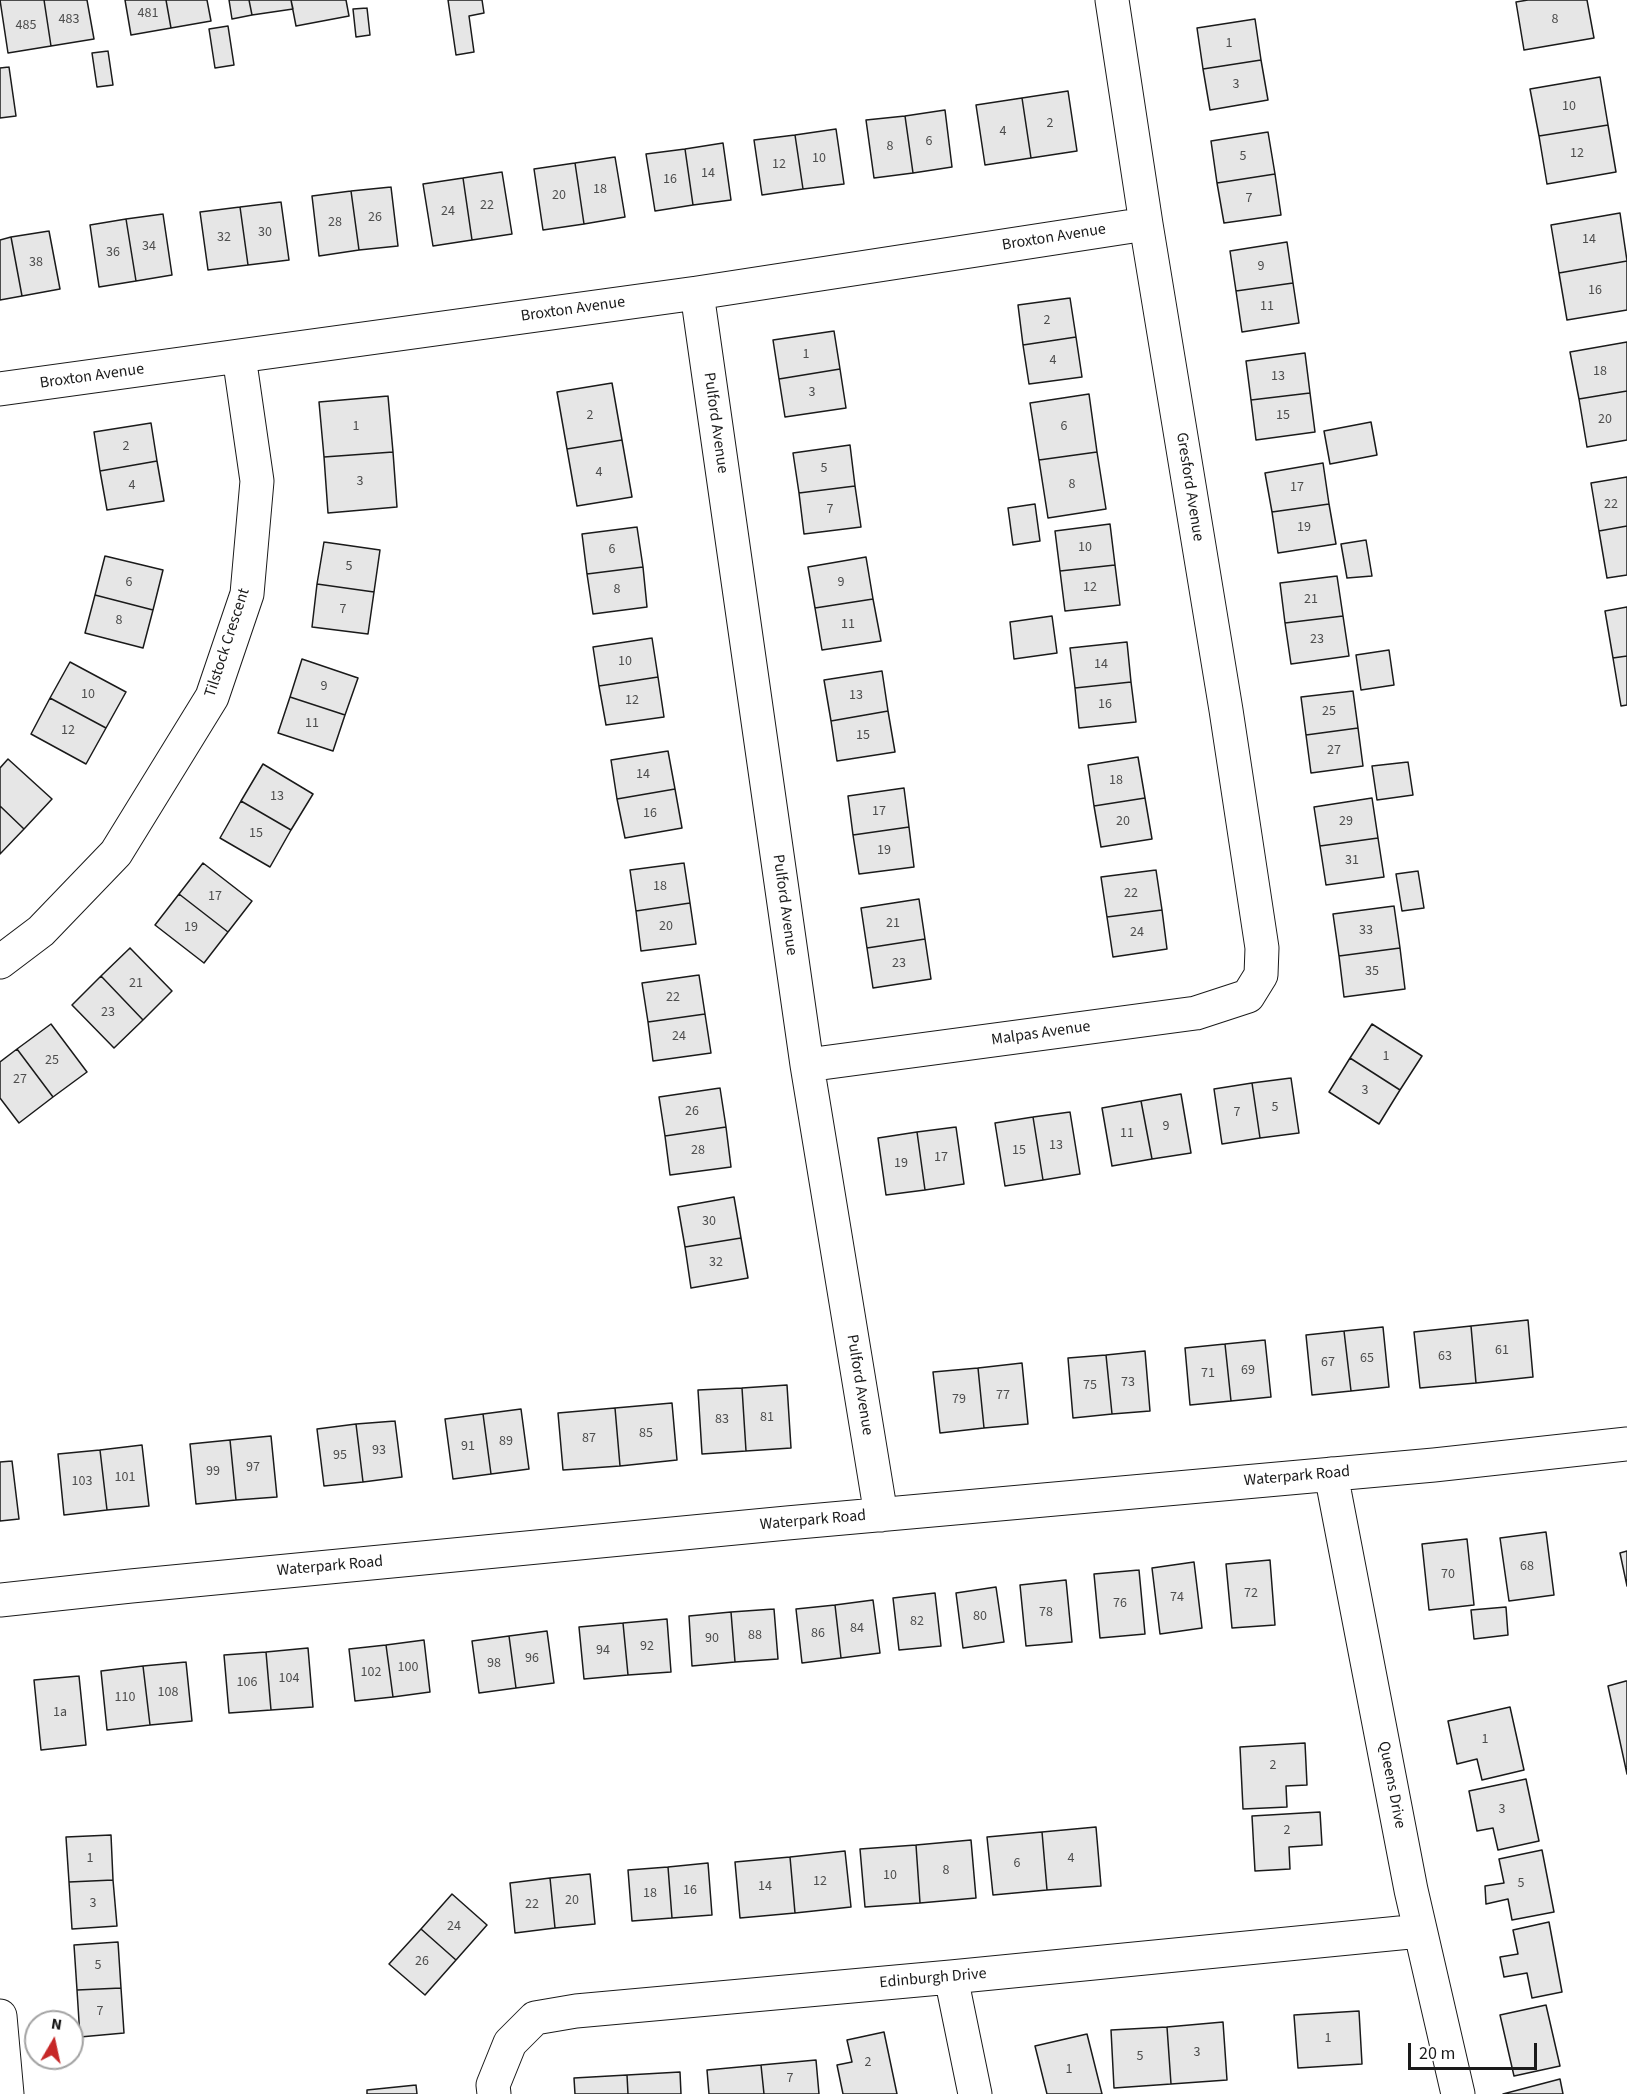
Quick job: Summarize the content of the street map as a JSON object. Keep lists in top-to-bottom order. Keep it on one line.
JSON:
{"streets":{"street":["Broxton Avenue","Pulford Avenue","Gresford Avenue","Tilstock Crescent","Malpas Avenue","Waterpark Road","Queens Drive","Edinburgh Drive"]},"crossings":[["Broxton Avenue","Pulford Avenue"],["Broxton Avenue","Gresford Avenue"],["Broxton Avenue","Tilstock Crescent"],["Pulford Avenue","Malpas Avenue"],["Pulford Avenue","Waterpark Road"],["Gresford Avenue","Malpas Avenue"],["Waterpark Road","Queens Drive"],["Queens Drive","Edinburgh Drive"]],"house_numbers":["481","483","8","485","1","3","10","2","4","6","8","12","5","10","12","14","16","18","20","7","22","24","26","28","30","32","14","34","36","38","9","16","11","2","1","4","18","13","3","2","15","20","1","6","2","5","4","3","8","4","17","22","7","19","10","6","5","6","9","12","8","21","7","8","11","23","10","14","9","10","13","12","16","25","11","12","15","27","14","18","13","17","16","20","29","15","19","31","18","22","17","21","20","19","33","24","23","35","21","22","23","24","1","25","27","3","5","26","7","9","11","13","28","15","17","19","30","32","61","63","65","67","69","71","73","75","77","79","81","83","85","87","89","91","93","95","97","99","101","103","68","70","72","74","76","78","80","82","84","86","88","90","92","94","96","98","100","102","104","106","108","110","1a","1","2","3","2","1","4","6","8","10","12","5","14","16","18","20","3","22","24","26","5","7","1","3","5","2","1","7"],"scale_bar":"20 m","north":"top"}
